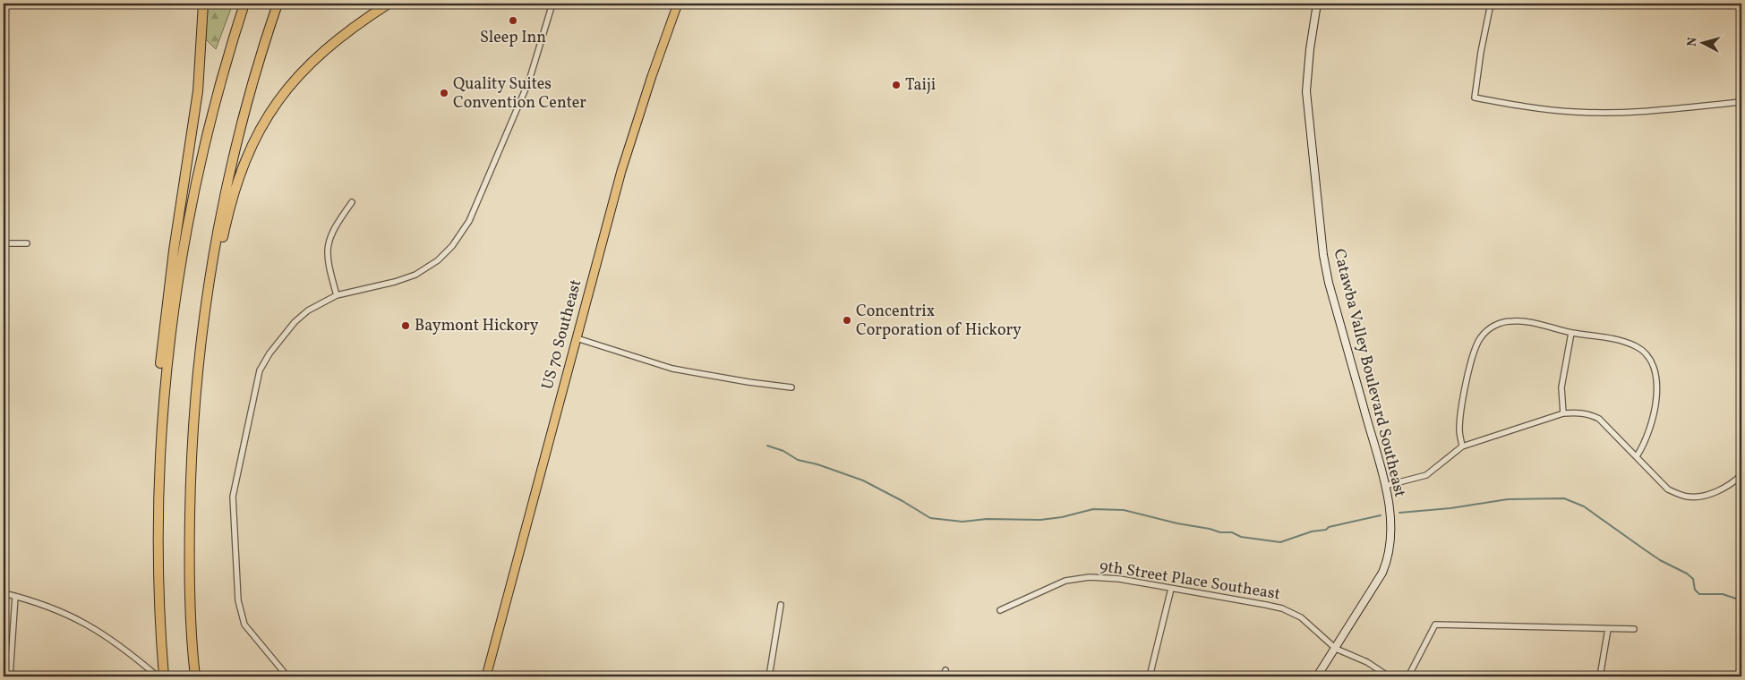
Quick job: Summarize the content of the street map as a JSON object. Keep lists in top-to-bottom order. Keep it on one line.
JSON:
{"streets":{"main road":["US 70 Southeast"],"street":["Catawba Valley Boulevard Southeast","9th Street Place Southeast"]},"crossings":[["Catawba Valley Boulevard Southeast","9th Street Place Southeast"]],"places":["Sleep Inn","Taiji","Quality Suites Convention Center","Concentrix Corporation of Hickory","Baymont Hickory"],"north":"left"}
